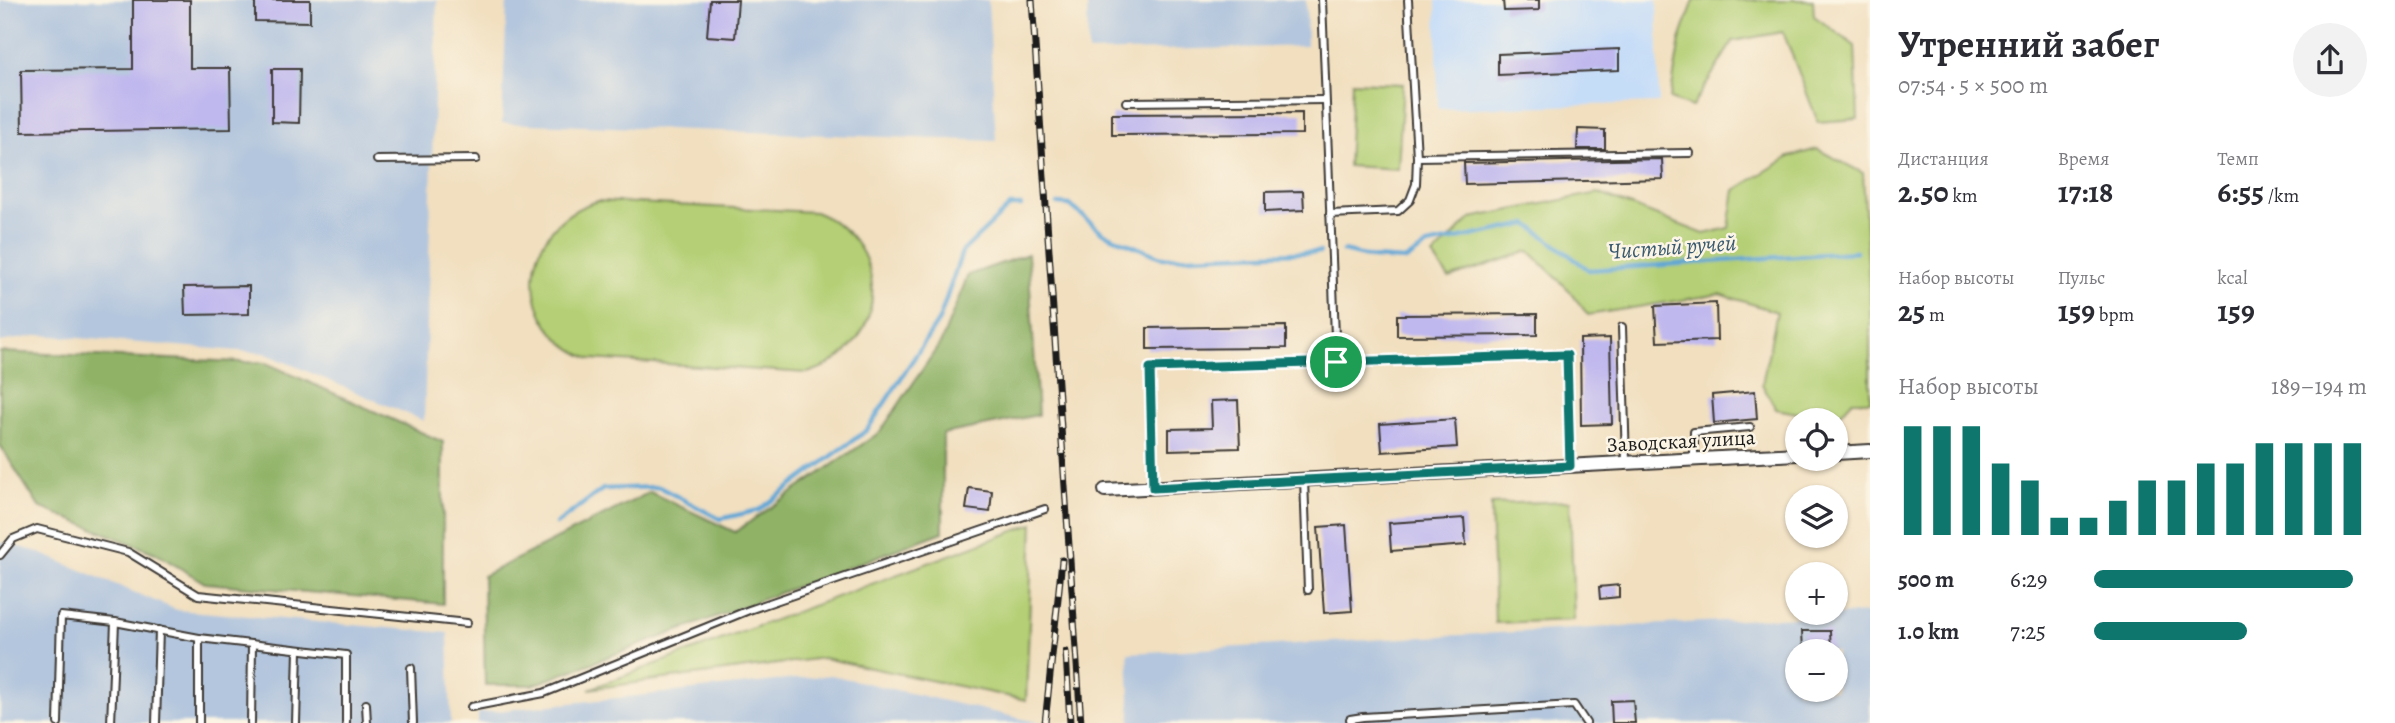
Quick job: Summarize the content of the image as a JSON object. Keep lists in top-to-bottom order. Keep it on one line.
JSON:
{"streets":{"street":["Заводская улица"]},"water":["Чистый ручей"],"page":{"heading":["Утренний забег","07:54 · 5 × 500 m"],"stats":[["Дистанция","2.50 km"],["Время","17:18"],["Темп","6:55 /km"],["Набор высоты","25 m"],["Пульс","159 bpm"],["kcal","159"]],"chart":["Набор высоты","189–194 m"],"map_buttons":["+","−"],"list":[{"name":"500 m","note":"6:29"},{"name":"1.0 km","note":"7:25"}]}}
